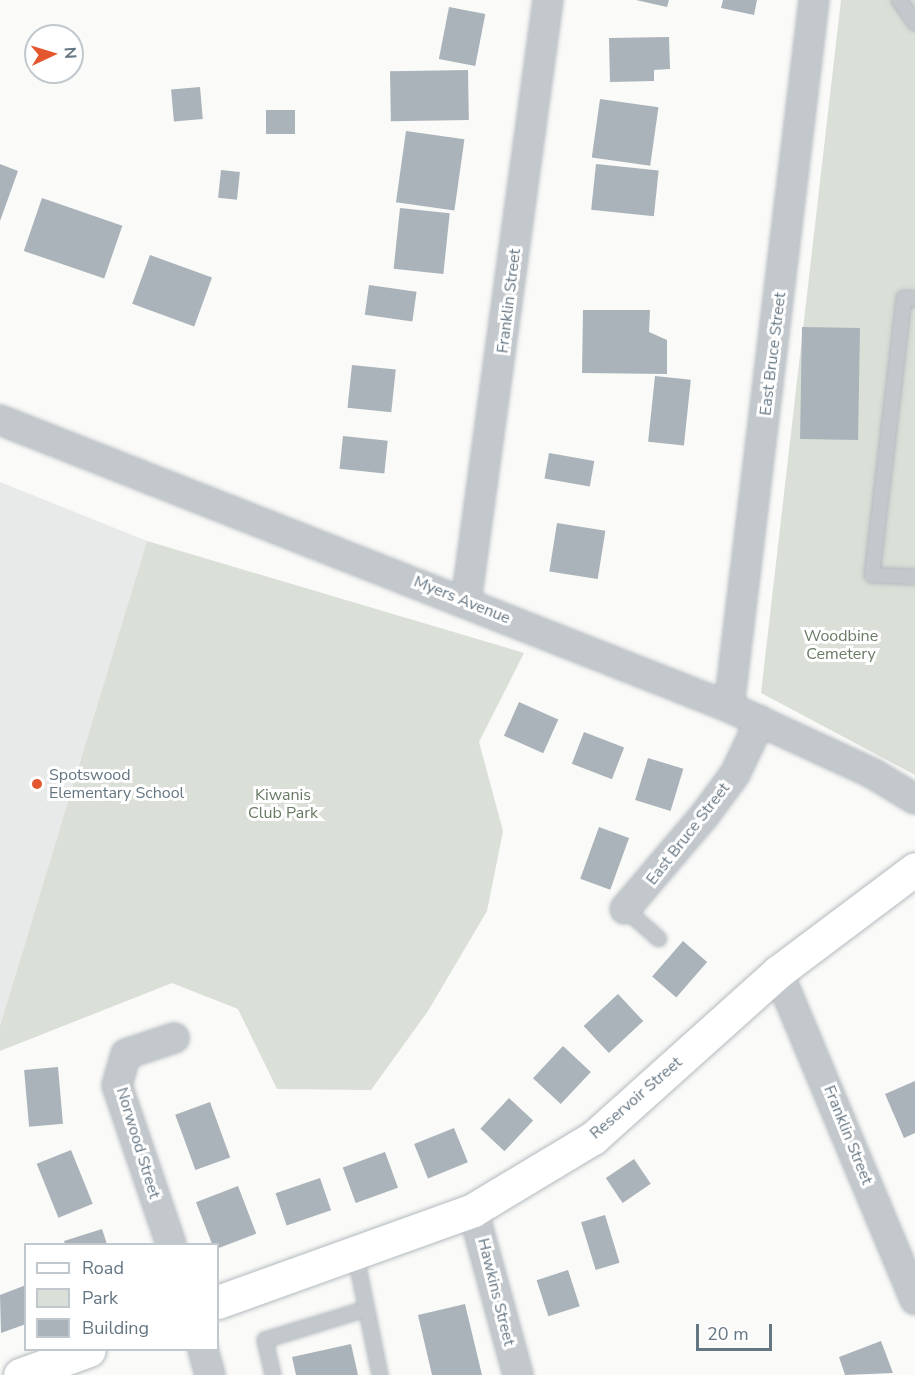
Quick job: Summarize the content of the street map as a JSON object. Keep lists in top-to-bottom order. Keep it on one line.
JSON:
{"streets":{"main road":["Reservoir Street"],"street":["Franklin Street","East Bruce Street","Myers Avenue","Norwood Street","Hawkins Street"]},"crossings":[["Franklin Street","Myers Avenue"],["Franklin Street","Reservoir Street"],["East Bruce Street","Myers Avenue"],["Reservoir Street","Hawkins Street"]],"parks":["Woodbine Cemetery","Kiwanis Club Park"],"places":["Spotswood Elementary School"],"legend":["Road","Park","Building"],"scale_bar":"20 m","north":"right"}
